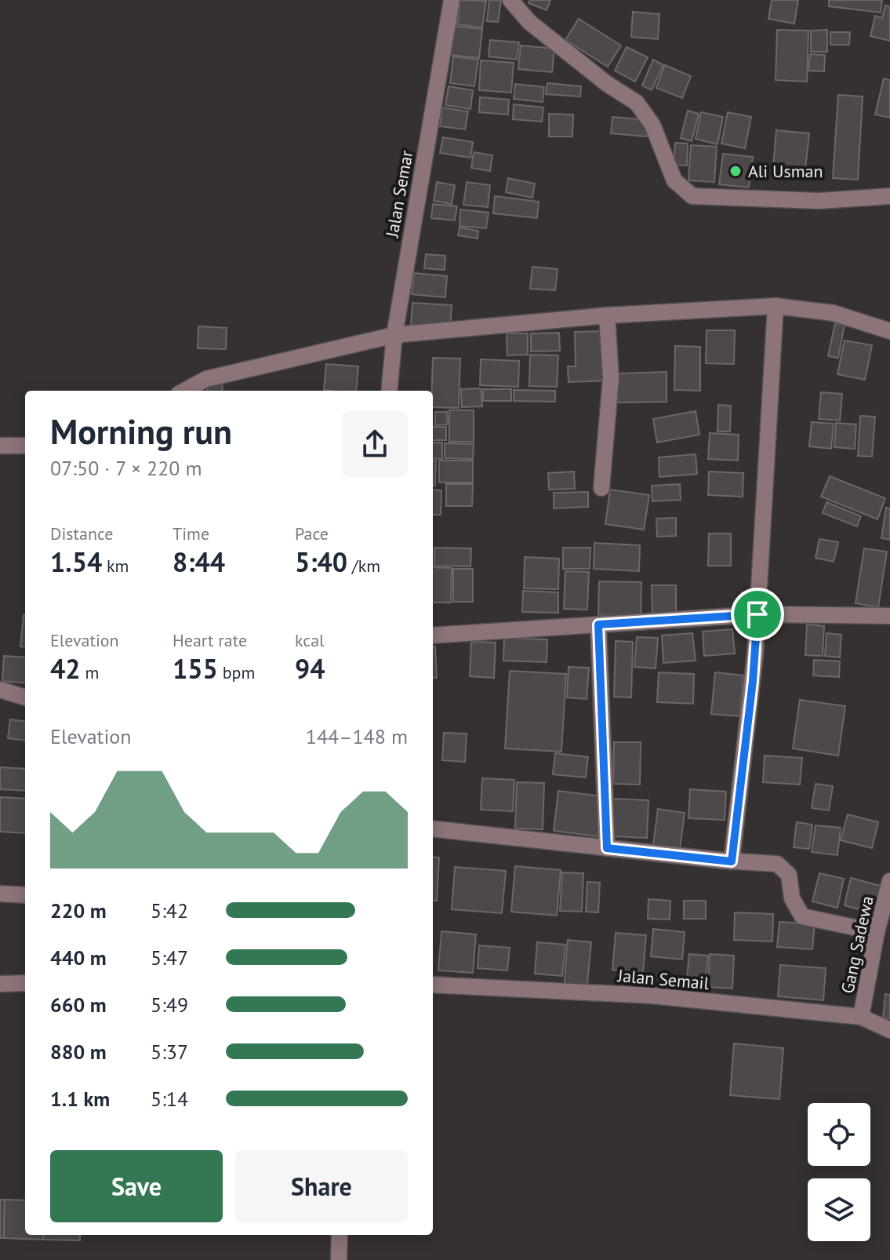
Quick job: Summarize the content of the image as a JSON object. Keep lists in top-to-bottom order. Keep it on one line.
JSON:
{"streets":{"street":["Jalan Semar","Gang Sadewa","Jalan Semail"]},"crossings":[["Gang Sadewa","Jalan Semail"]],"places":["Ali Usman"],"page":{"heading":["Morning run","07:50 · 7 × 220 m"],"stats":[["Distance","1.54 km"],["Time","8:44"],["Pace","5:40 /km"],["Elevation","42 m"],["Heart rate","155 bpm"],["kcal","94"]],"chart":["Elevation","144–148 m"],"list":[{"name":"220 m","note":"5:42"},{"name":"440 m","note":"5:47"},{"name":"660 m","note":"5:49"},{"name":"880 m","note":"5:37"},{"name":"1.1 km","note":"5:14"}],"buttons":["Save","Share"]}}
